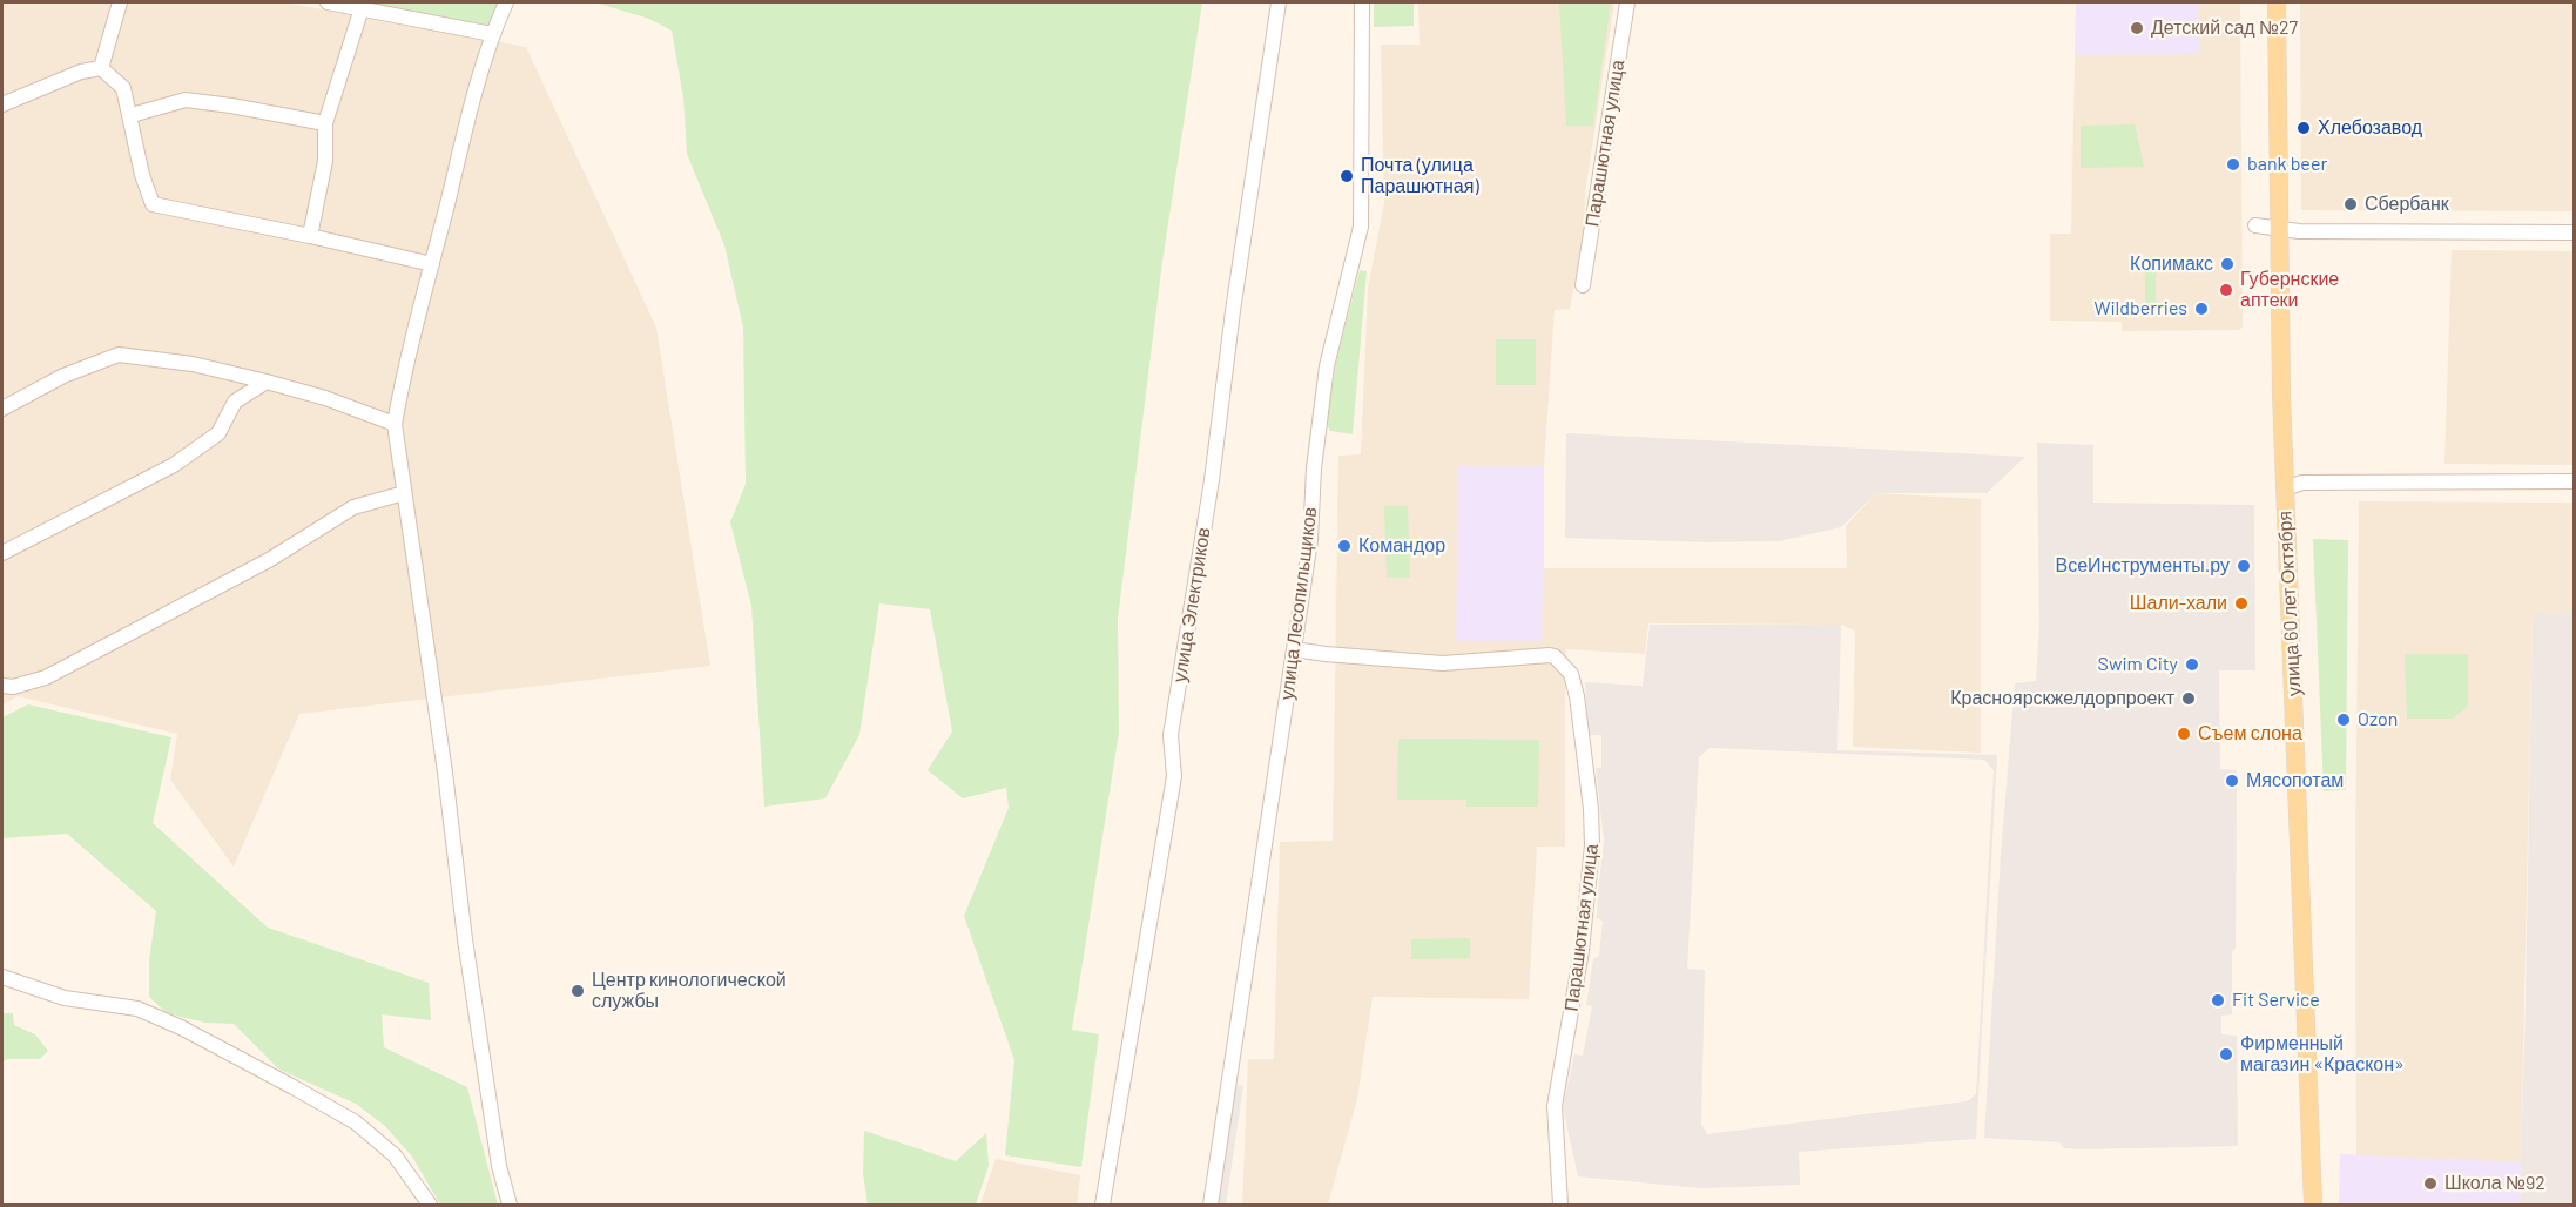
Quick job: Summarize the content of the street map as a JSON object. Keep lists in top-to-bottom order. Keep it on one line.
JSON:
{"streets":{"main road":["улица 60 лет Октября"],"street":["Парашютная улица","улица Лесопильщиков","улица Электриков"]},"crossings":[["Парашютная улица","улица Лесопильщиков"]],"places":["Детский сад №27","Хлебозавод","bank beer","Почта (улица Парашютная)","Сбербанк","Копимакс","Губернские аптеки","Wildberries","Командор","ВсеИнструменты.ру","Шали-хали","Swim City","Красноярскжелдорпроект","Ozon","Съем слона","Мясопотам","Центр кинологической службы","Fit Service","Фирменный магазин «Краскон»","Школа №92"]}
